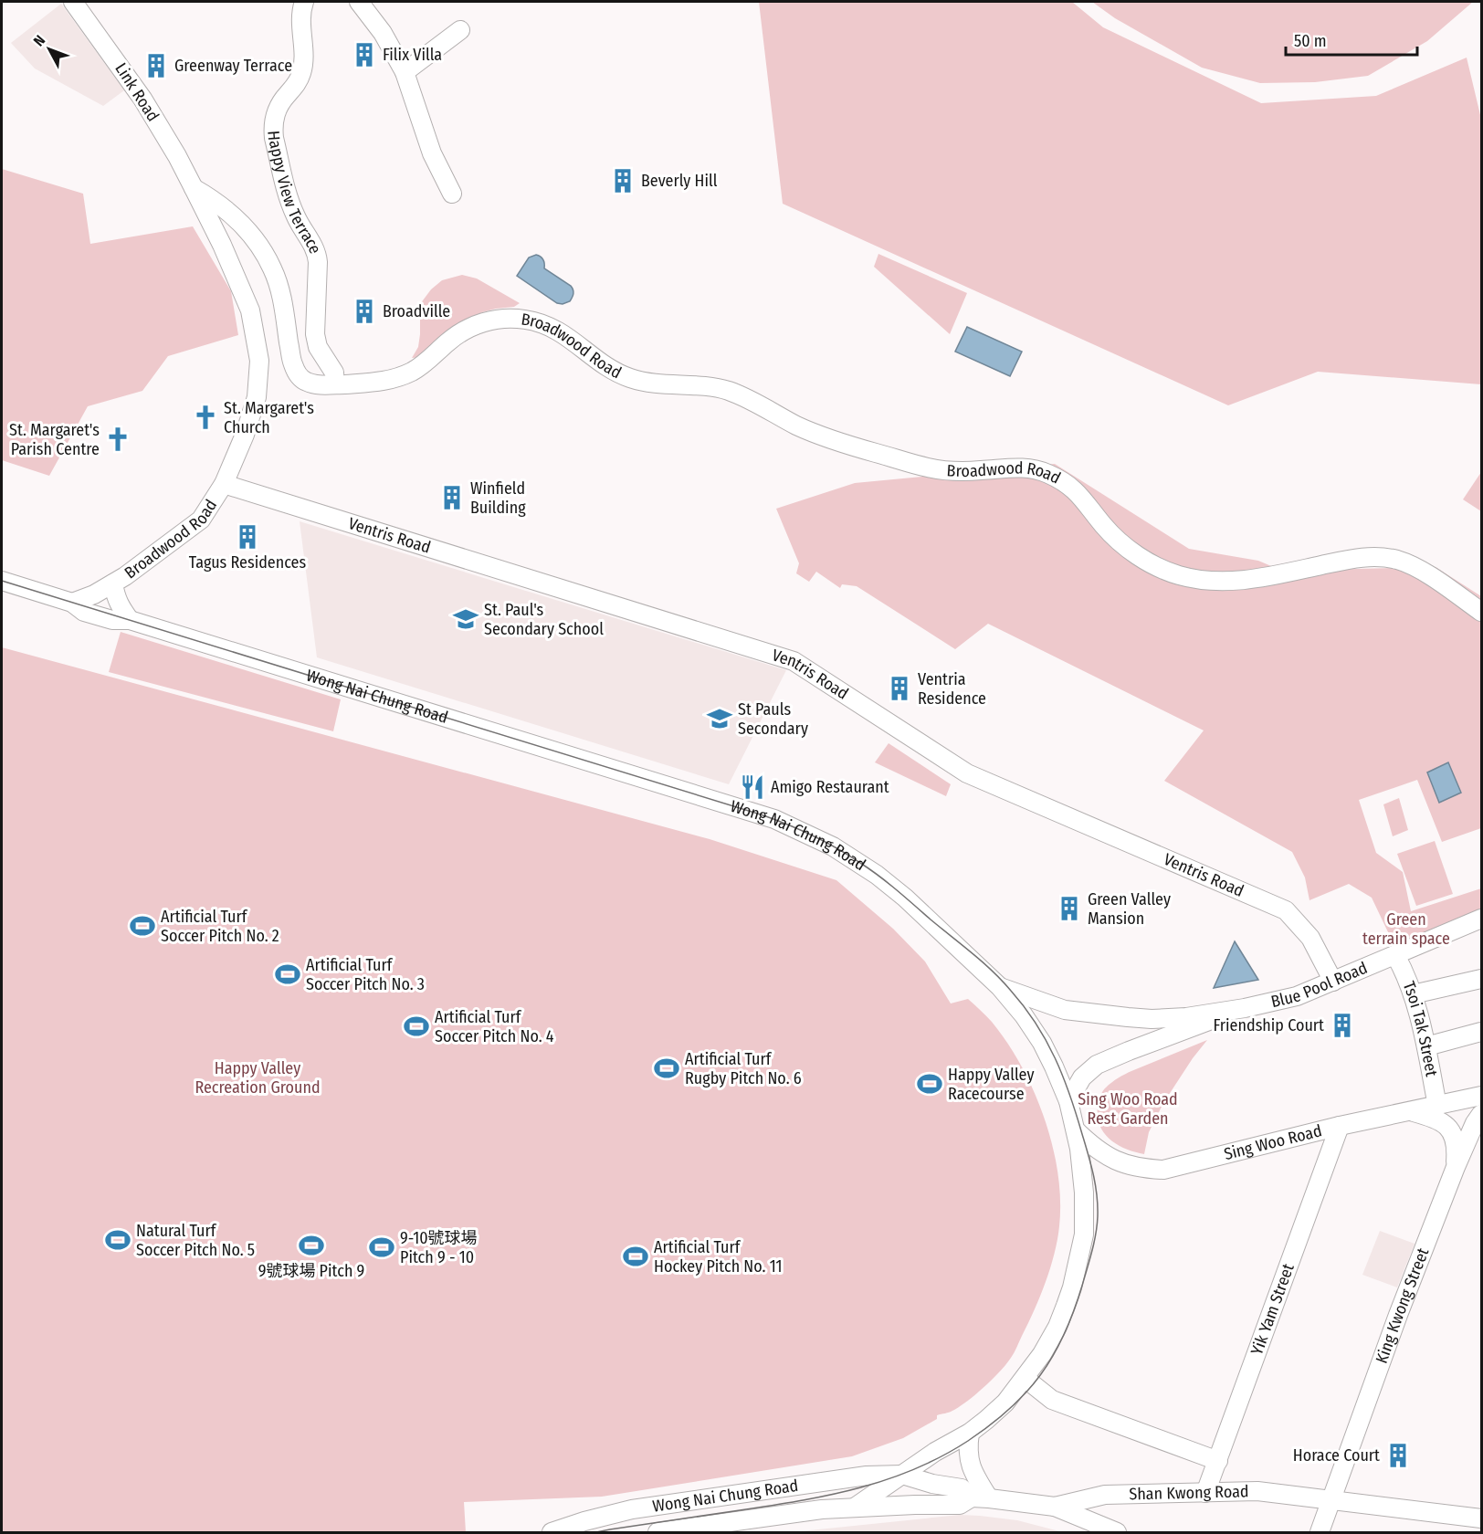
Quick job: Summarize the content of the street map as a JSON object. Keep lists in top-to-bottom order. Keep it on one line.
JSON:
{"streets":{"street":["Link Road","Happy View Terrace","Broadwood Road","Ventris Road","Wong Nai Chung Road","Blue Pool Road","Tsoi Tak Street","Sing Woo Road","King Kwong Street","Yik Yam Street","Shan Kwong Road"]},"crossings":[["Link Road","Broadwood Road"],["Happy View Terrace","Broadwood Road"],["Broadwood Road","Ventris Road"],["Broadwood Road","Wong Nai Chung Road"],["Ventris Road","Blue Pool Road"],["Wong Nai Chung Road","Blue Pool Road"],["Wong Nai Chung Road","Sing Woo Road"],["Wong Nai Chung Road","Shan Kwong Road"],["Blue Pool Road","Tsoi Tak Street"],["Tsoi Tak Street","Sing Woo Road"],["Sing Woo Road","Yik Yam Street"],["King Kwong Street","Shan Kwong Road"],["Yik Yam Street","Shan Kwong Road"]],"parks":["Green terrain space","Happy Valley Recreation Ground","Sing Woo Road Rest Garden"],"places":{"building":["Filix Villa","Greenway Terrace","Beverly Hill","Broadville","Winfield Building","Tagus Residences","Ventria Residence","Green Valley Mansion","Friendship Court","Horace Court"],"church":["St. Margaret's Church","St. Margaret's Parish Centre"],"school or university":["St. Paul's Secondary School","St Pauls Secondary"],"restaurant":["Amigo Restaurant"],"sports":["Artificial Turf Soccer Pitch No. 2","Artificial Turf Soccer Pitch No. 3","Artificial Turf Soccer Pitch No. 4","Artificial Turf Rugby Pitch No. 6","Happy Valley Racecourse","Natural Turf Soccer Pitch No. 5","9號球場 Pitch 9","9-10號球場 Pitch 9 - 10","Artificial Turf Hockey Pitch No. 11"]},"scale_bar":"50 m","north":"top left"}
